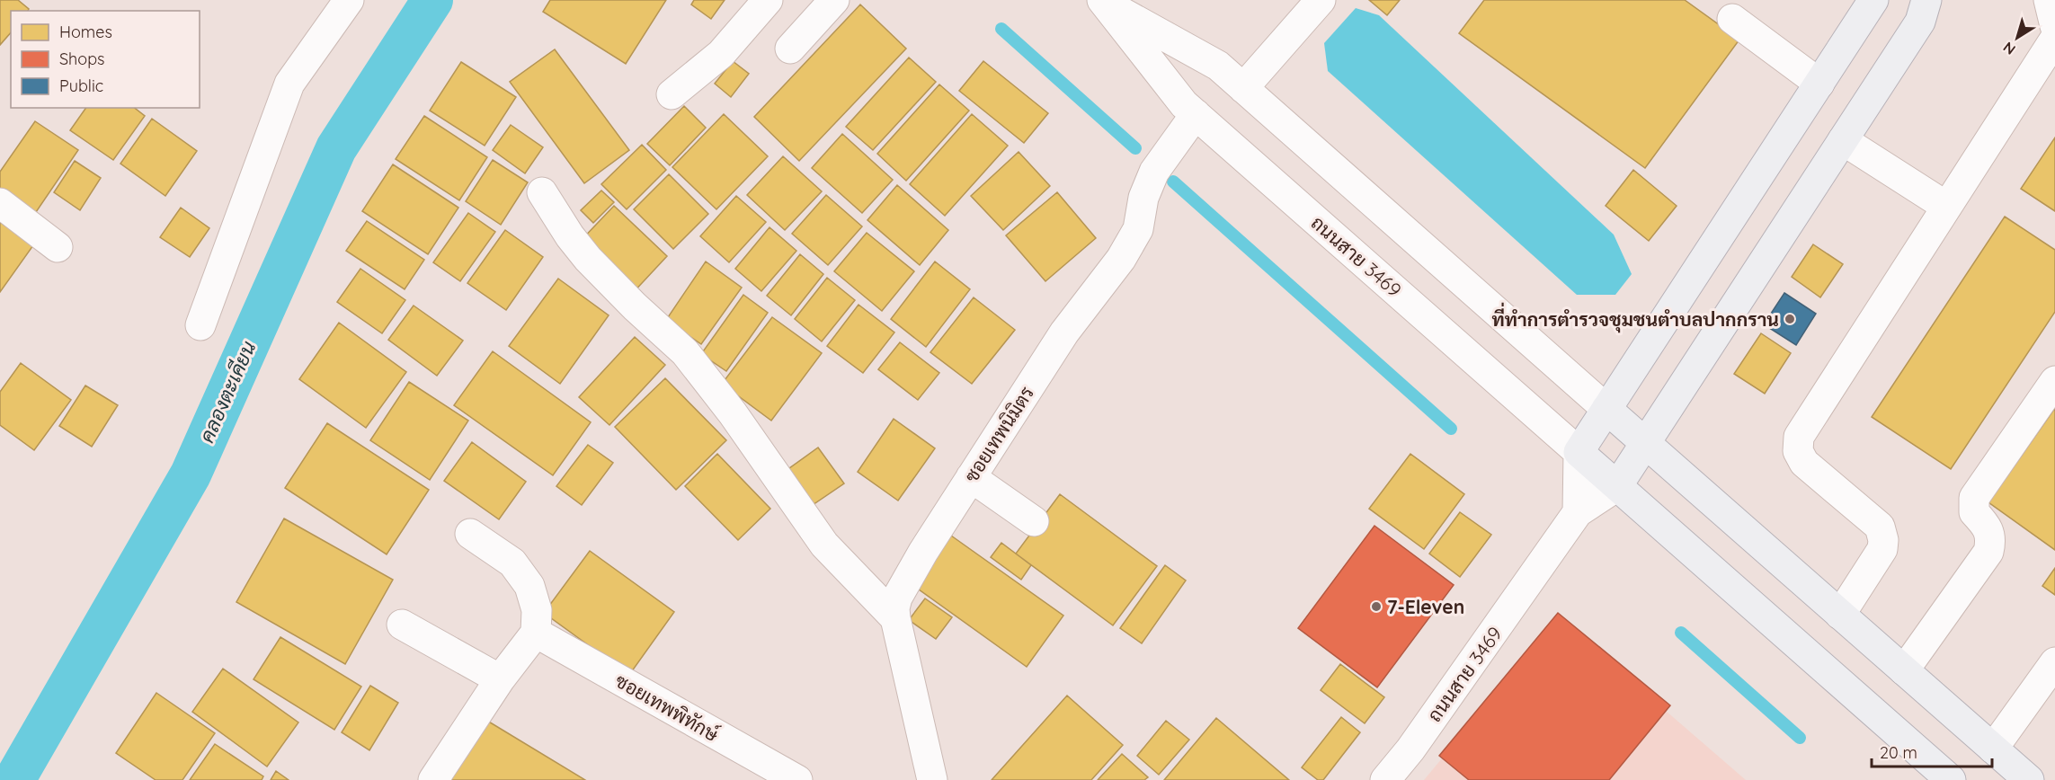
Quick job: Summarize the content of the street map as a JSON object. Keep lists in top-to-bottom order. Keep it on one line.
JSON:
{"streets":{"street":["ถนนสาย 3469","ซอยเทพนิมิตร","ซอยเทพพิทักษ์"]},"crossings":[["ถนนสาย 3469","ซอยเทพนิมิตร"]],"water":["คลองตะเคียน"],"places":["ที่ทำการตำรวจชุมชนตำบลปากกราน","7-Eleven"],"legend":["Homes","Shops","Public"],"scale_bar":"20 m","north":"bottom left"}
